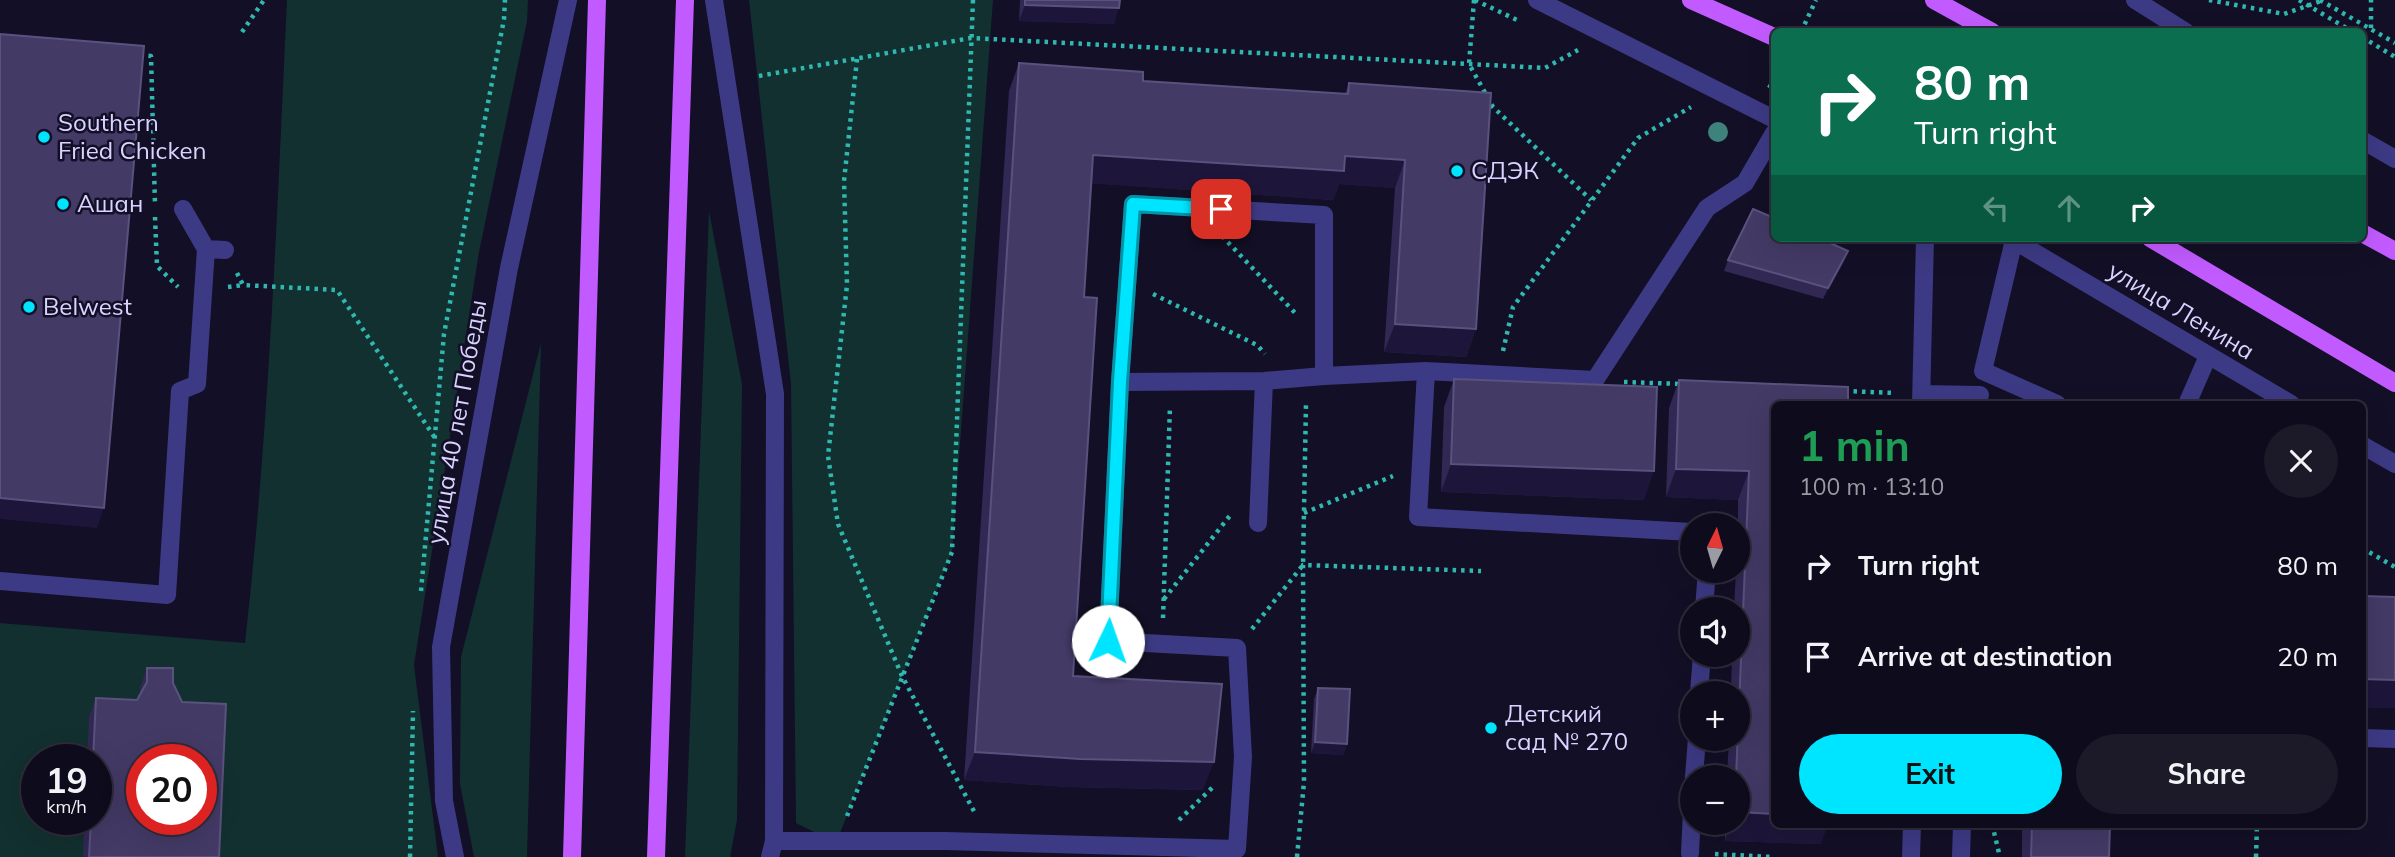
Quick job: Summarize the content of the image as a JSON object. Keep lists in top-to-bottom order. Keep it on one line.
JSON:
{"streets":{"main road":["улица Ленина"],"street":["улица 40 лет Победы"]},"places":["Southern Fried Chicken","СДЭК","Ашан","Belwest","Детский сад № 270"],"north":"top","page":{"turn":["80 m","Turn right"],"heading":["1 min","100 m · 13:10"],"map_buttons":["+","−"],"list":[{"name":"Turn right","value":"80 m"},{"name":"Arrive at destination","value":"20 m"}],"buttons":["Exit","Share"],"speed":"19 km/h","limit":"20"}}
